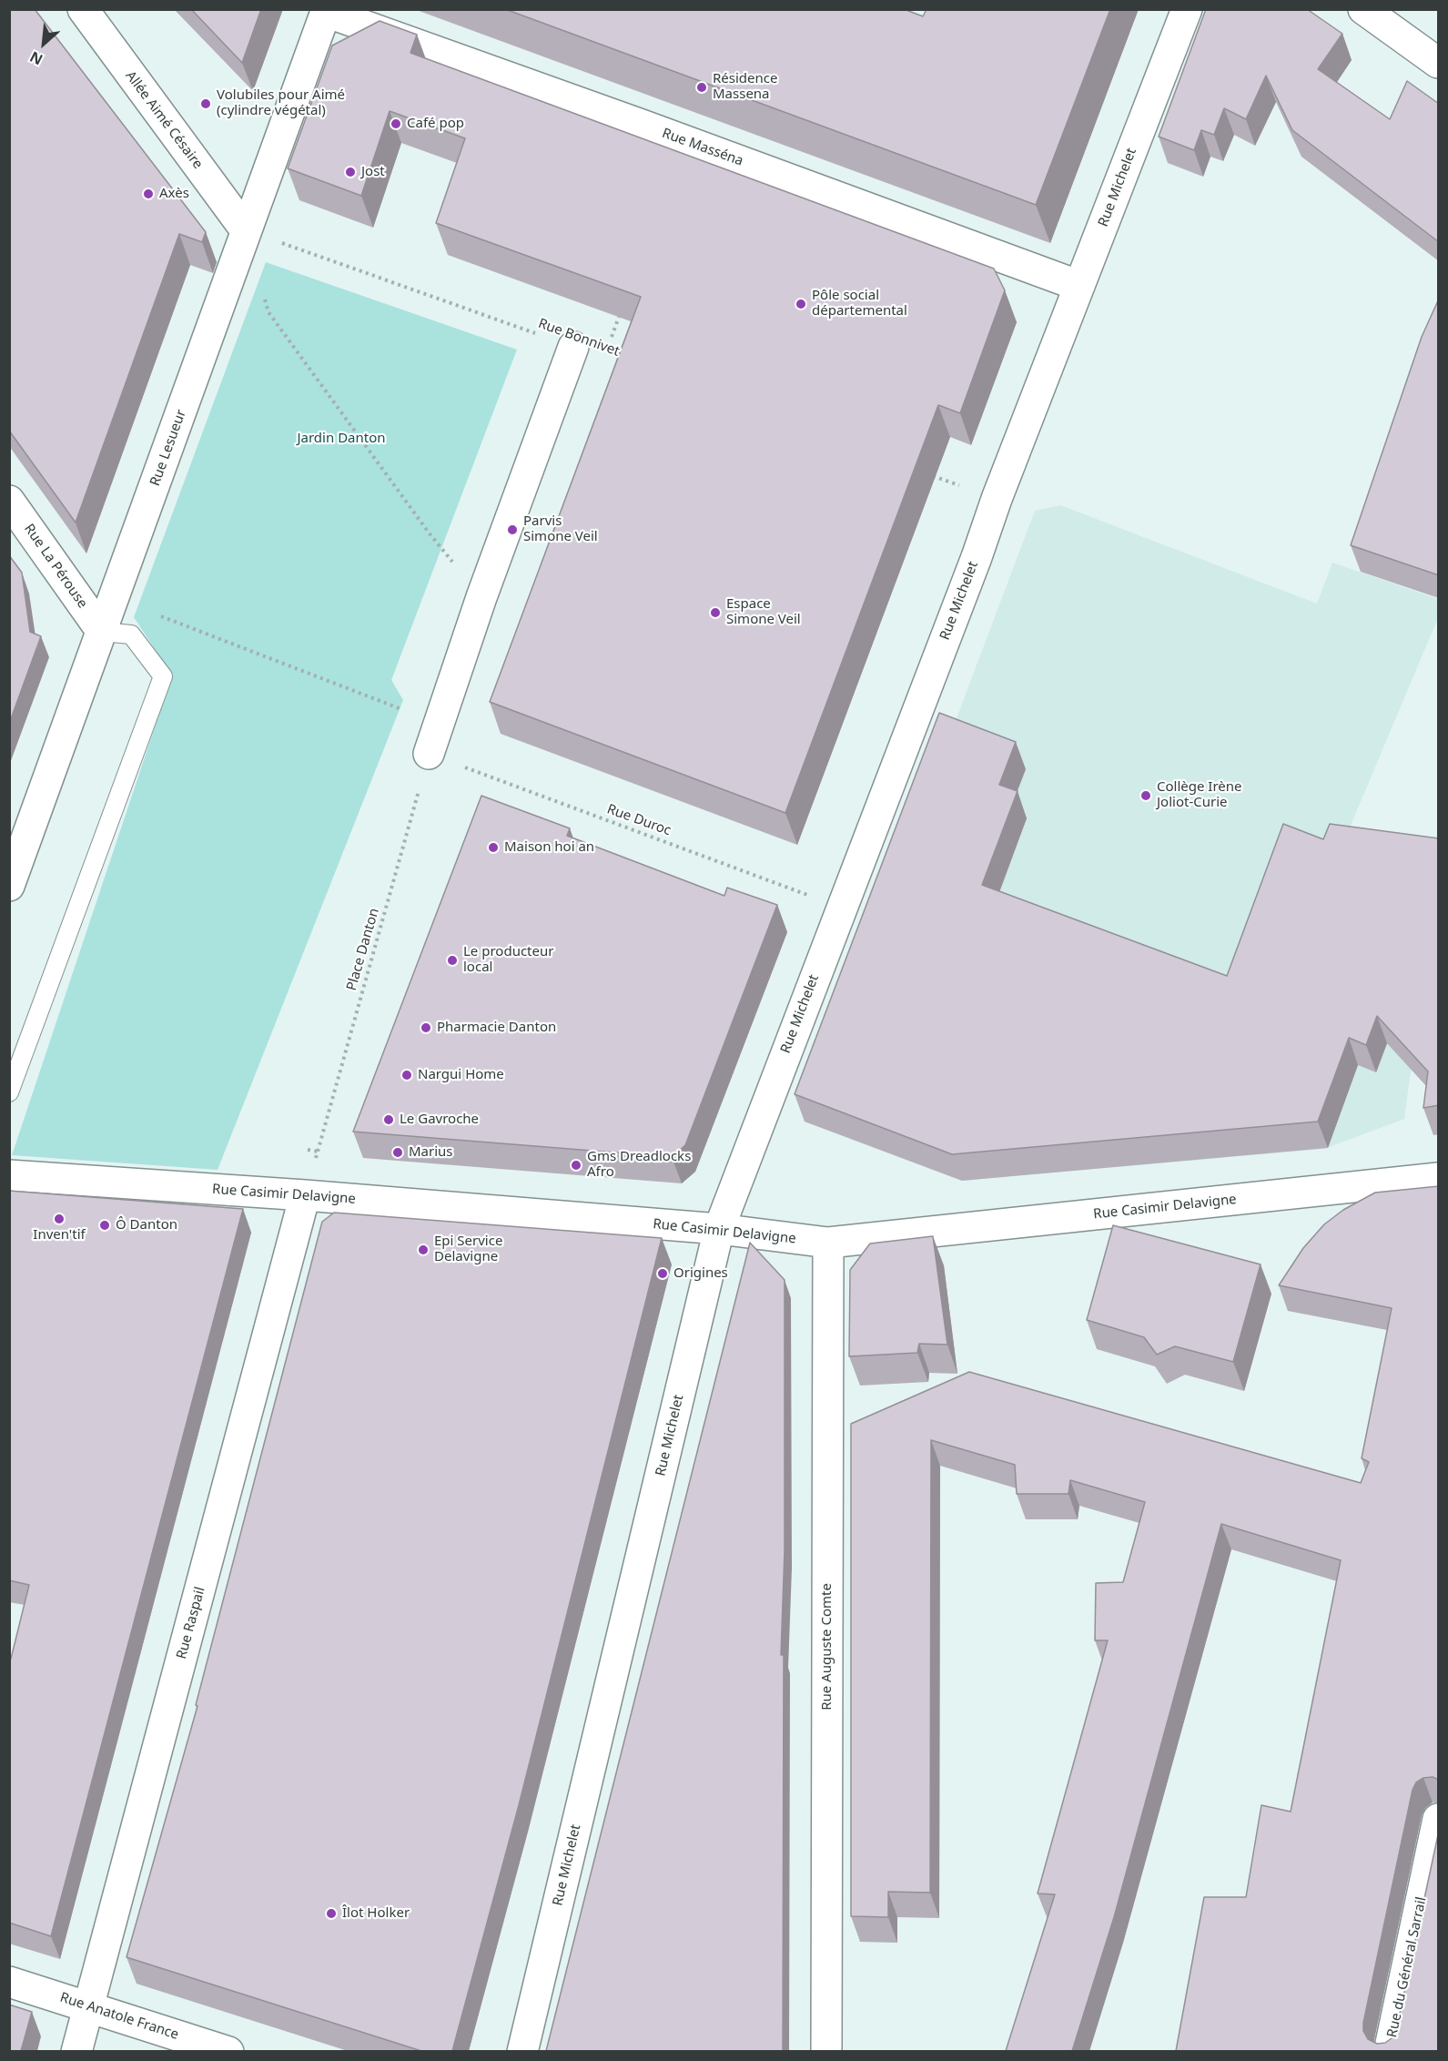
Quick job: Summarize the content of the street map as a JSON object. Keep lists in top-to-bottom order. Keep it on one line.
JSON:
{"streets":{"street":["Allée Aimé Césaire","Rue Masséna","Rue Michelet","Rue Lesueur","Rue La Pérouse","Rue Casimir Delavigne","Rue Raspail","Rue Auguste Comte","Rue du Général Sarrail","Rue Anatole France"],"path":["Rue Bonnivet","Rue Duroc","Place Danton"]},"crossings":[["Allée Aimé Césaire","Rue Bonnivet"],["Allée Aimé Césaire","Rue Lesueur"],["Rue Masséna","Rue Michelet"],["Rue Masséna","Rue Lesueur"],["Rue Michelet","Rue Duroc"],["Rue Michelet","Rue Casimir Delavigne"],["Rue Bonnivet","Rue Lesueur"],["Rue Lesueur","Rue La Pérouse"],["Rue Duroc","Place Danton"],["Place Danton","Rue Casimir Delavigne"],["Place Danton","Rue Raspail"],["Rue Casimir Delavigne","Rue Raspail"],["Rue Casimir Delavigne","Rue Auguste Comte"],["Rue Raspail","Rue Anatole France"]],"parks":["Jardin Danton"],"places":["Résidence Massena","Volubiles pour Aimé (cylindre végétal)","Café pop","Jost","Axès","Pôle social départemental","Parvis Simone Veil","Espace Simone Veil","Collège Irène Joliot-Curie","Maison hoi an","Le producteur local","Pharmacie Danton","Nargui Home","Le Gavroche","Marius","Gms Dreadlocks Afro","Inven'tif","Ô Danton","Epi Service Delavigne","Origines","Îlot Holker"],"north":"bottom left"}
